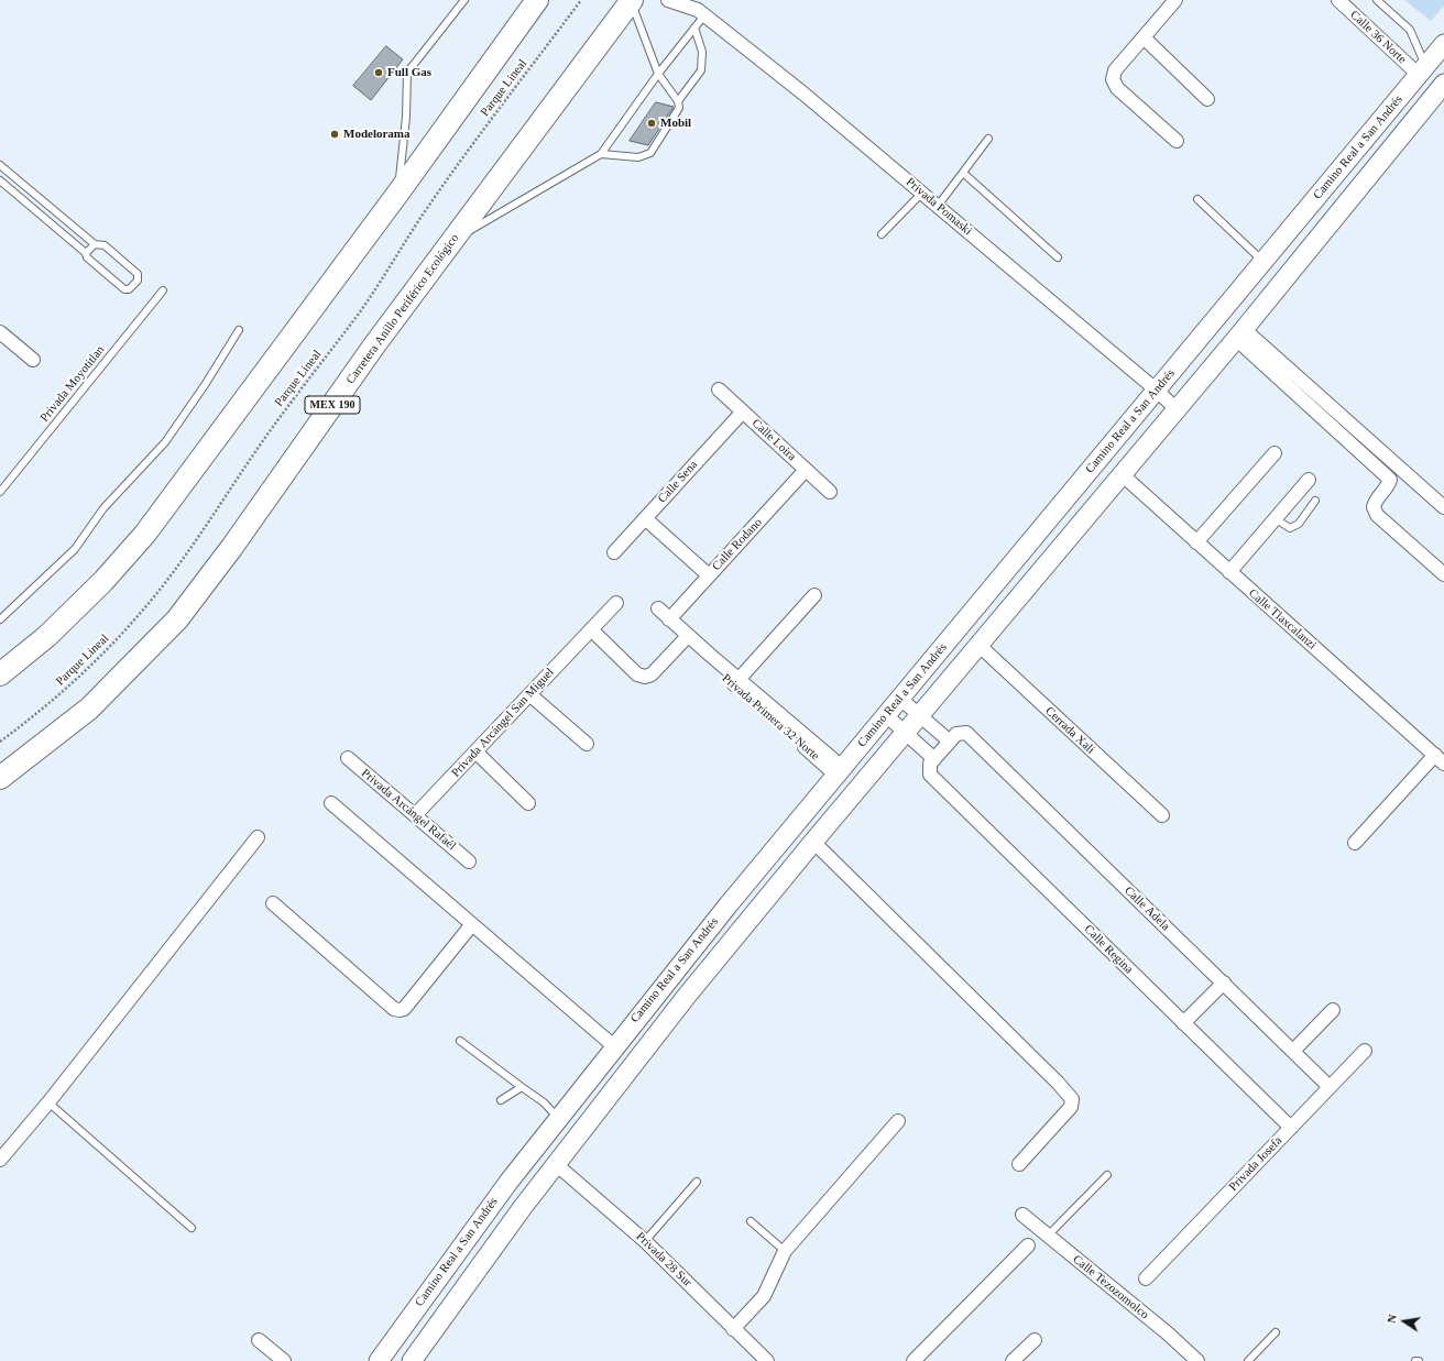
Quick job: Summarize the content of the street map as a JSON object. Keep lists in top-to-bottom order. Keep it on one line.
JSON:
{"streets":{"highway":["Carretera Anillo Periférico Ecológico","MEX 190"],"main road":["Camino Real a San Andrés"],"street":["Calle 36 Norte","Privada Pomaski","Calle Loira","Calle Sena","Calle Rodano","Calle Tlaxcalanzi","Privada Primera 32 Norte","Privada Arcángel San Miguel","Cerrada Xali","Privada Arcángel Rafaél","Calle Adela","Calle Regina","Privada Josefa","Privada 28 Sur","Calle Tezozomolco"],"lane":["Privada Moyotitlan"],"path":["Parque Lineal"]},"crossings":[["Calle 36 Norte","Camino Real a San Andrés"],["Camino Real a San Andrés","Privada Pomaski"],["Camino Real a San Andrés","Privada Primera 32 Norte"],["Camino Real a San Andrés","Calle Regina"],["Calle Loira","Calle Sena"],["Calle Loira","Calle Rodano"],["Calle Rodano","Privada Primera 32 Norte"],["Privada Arcángel San Miguel","Privada Arcángel Rafaél"],["Calle Adela","Privada Josefa"],["Calle Regina","Privada Josefa"]],"places":["Full Gas","Mobil","Modelorama"],"north":"left"}
